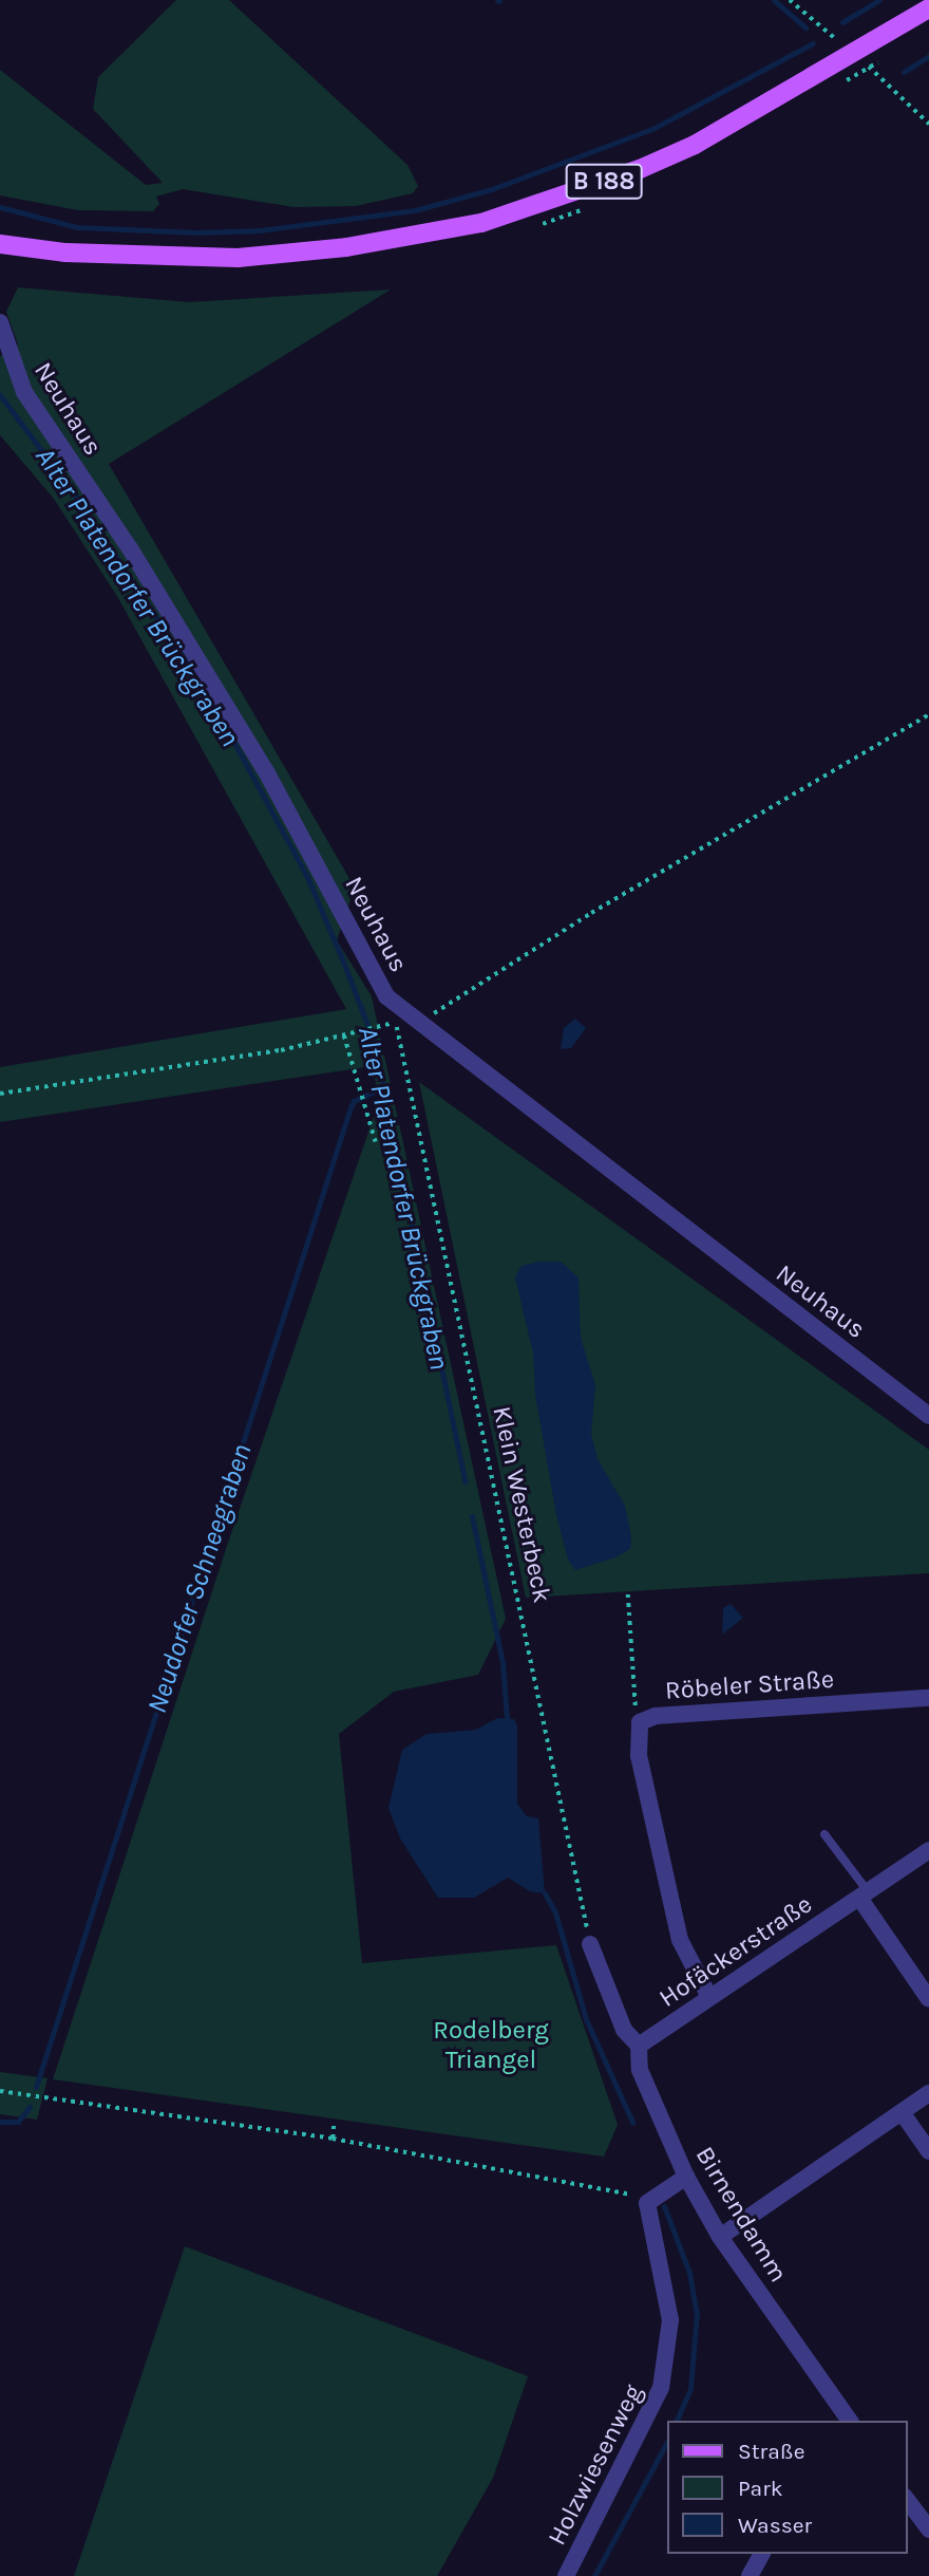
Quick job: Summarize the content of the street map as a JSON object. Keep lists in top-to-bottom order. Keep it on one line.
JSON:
{"streets":{"main road":["B 188"],"street":["Neuhaus","Röbeler Straße","Hofäckerstraße","Birnendamm","Holzwiesenweg"],"path":["Klein Westerbeck"]},"crossings":[["Neuhaus","Klein Westerbeck"],["Klein Westerbeck","Birnendamm"],["Röbeler Straße","Hofäckerstraße"],["Hofäckerstraße","Birnendamm"]],"water":["Alter Platendorfer Brückgraben","Neudorfer Schneegraben"],"parks":["Rodelberg Triangel"],"legend":["Straße","Park","Wasser"]}
